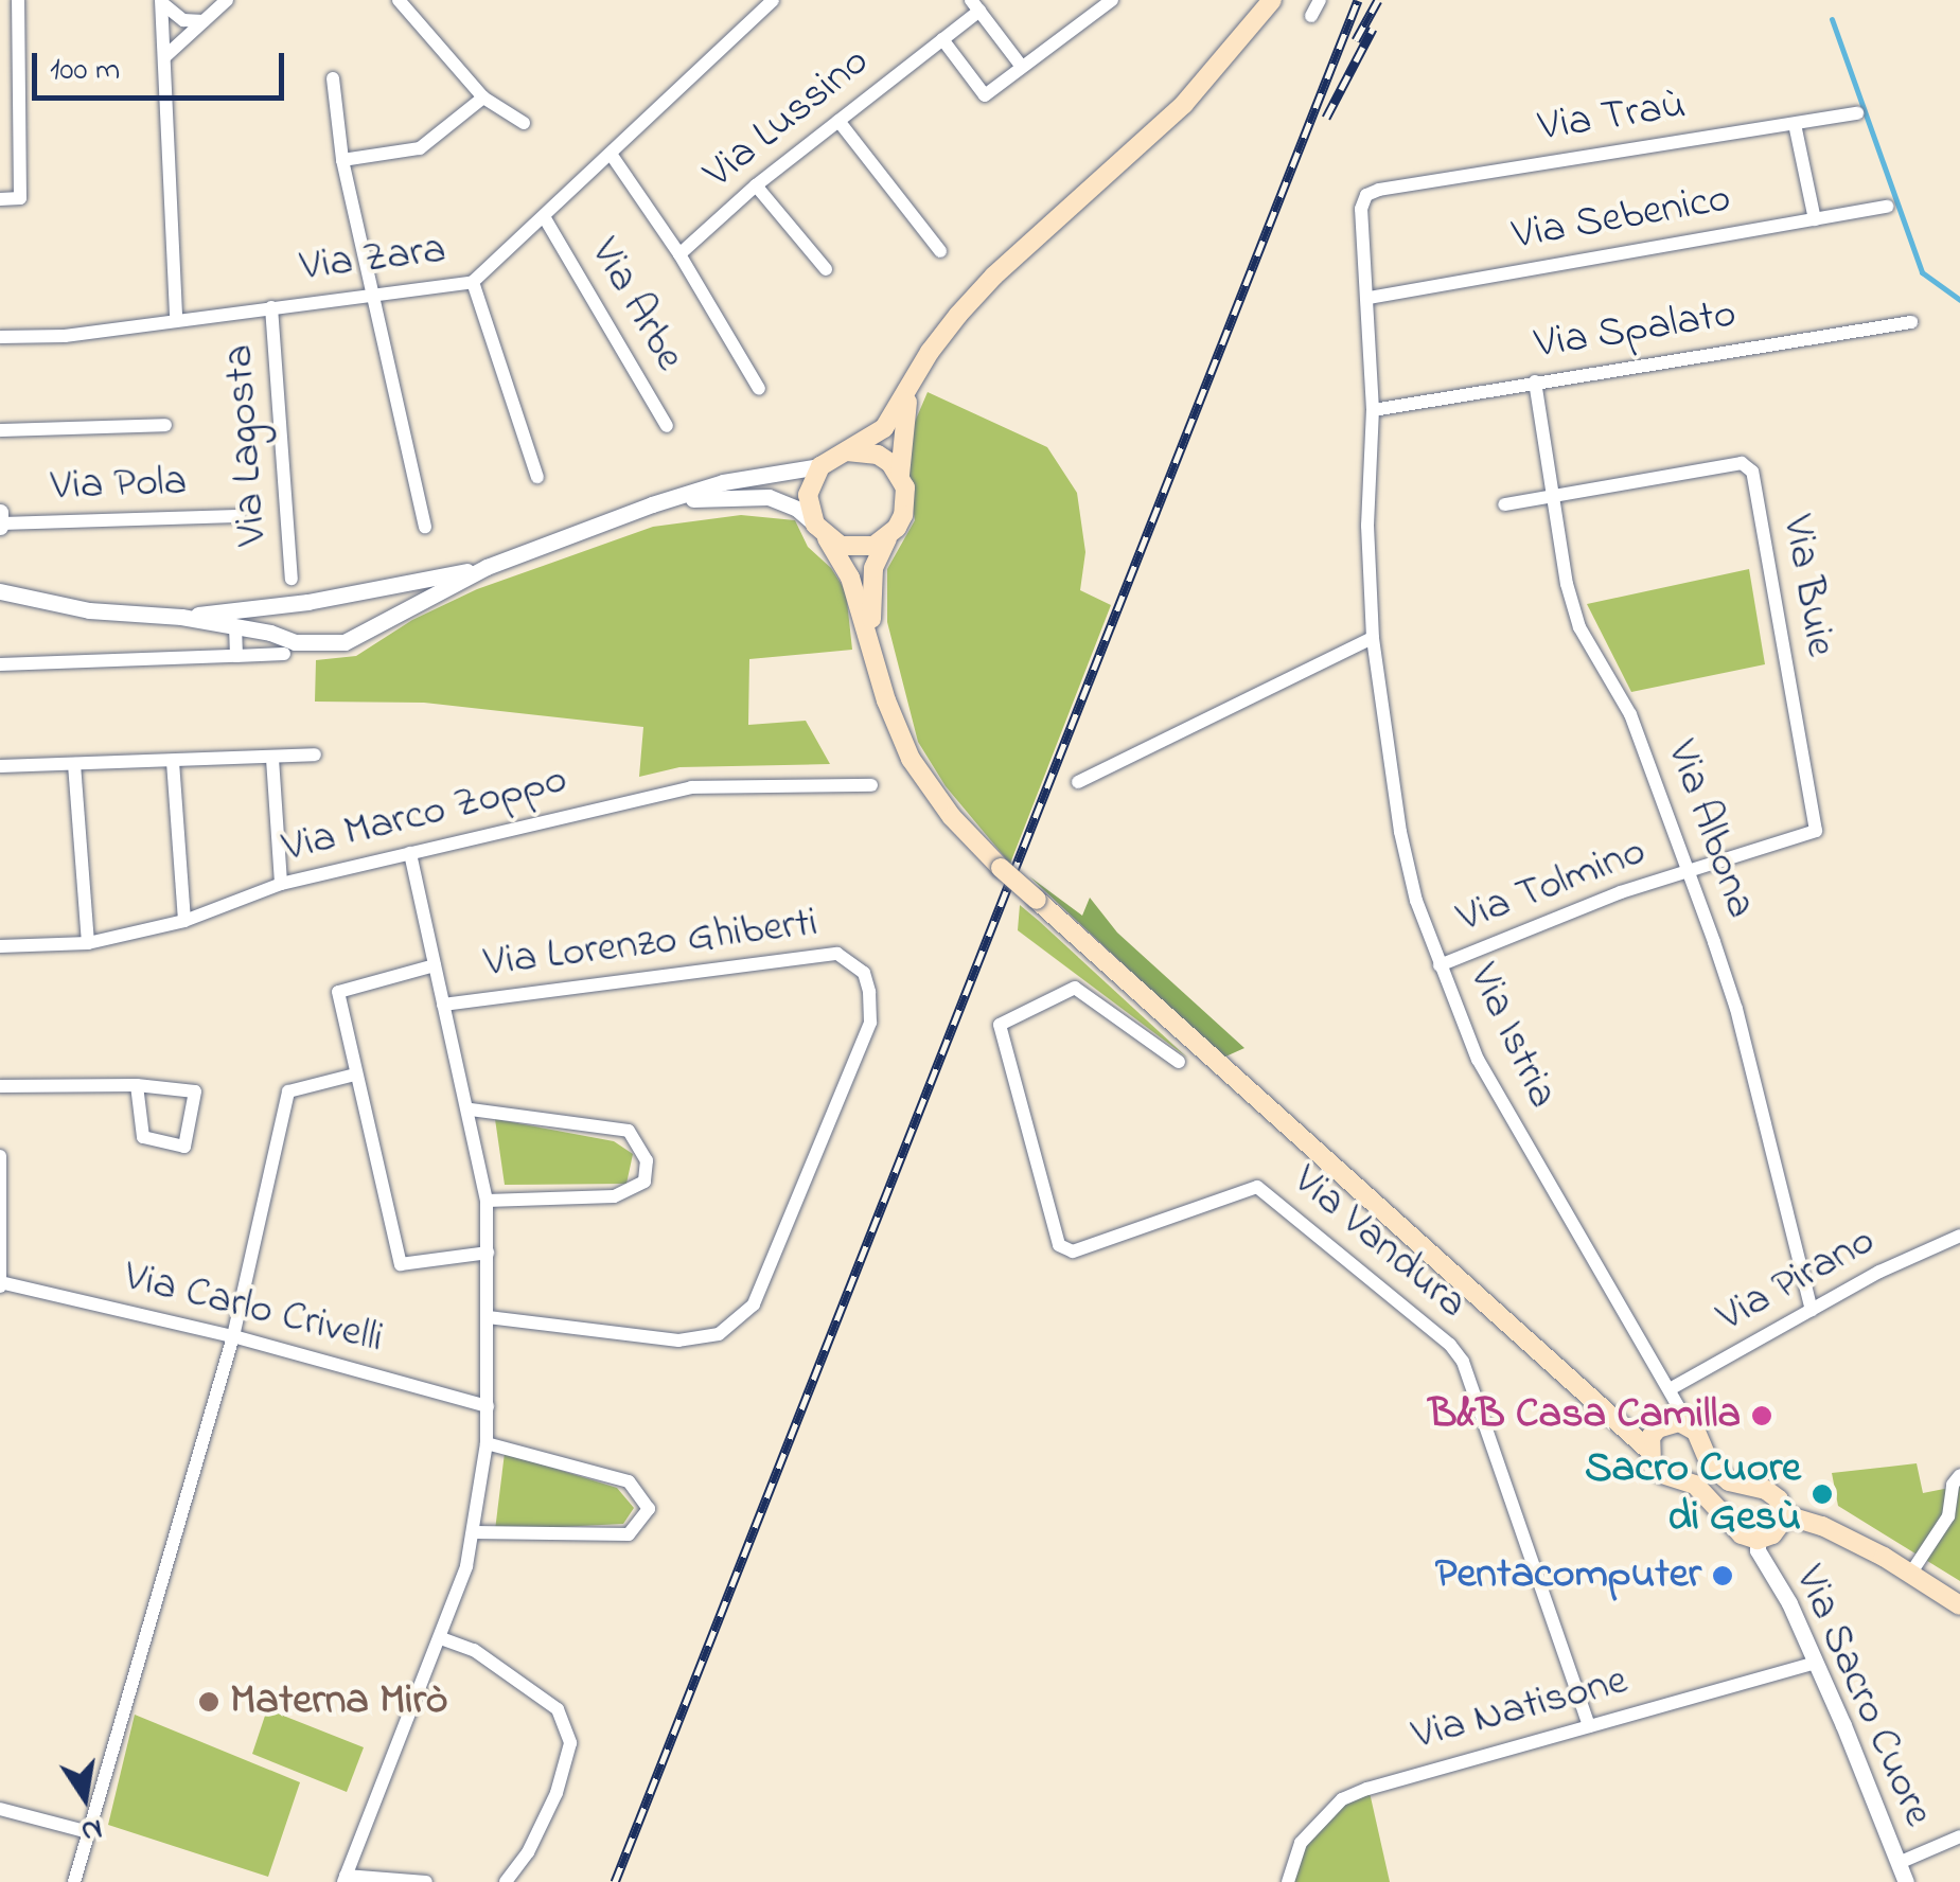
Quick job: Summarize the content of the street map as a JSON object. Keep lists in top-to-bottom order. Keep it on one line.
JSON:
{"streets":{"street":["Via Traù","Via Lussino","Via Sebenico","Via Zara","Via Arbe","Via Spalato","Via Lagosta","Via Pola","Via Buie","Via Marco Zoppo","Via Albona","Via Tolmino","Via Lorenzo Ghiberti","Via Istria","Via Vandura","Via Pirano","Via Carlo Crivelli","Via Sacro Cuore","Via Natisone"]},"crossings":[["Via Traù","Via Istria"],["Via Sebenico","Via Istria"],["Via Zara","Via Arbe"],["Via Zara","Via Lagosta"],["Via Spalato","Via Albona"],["Via Spalato","Via Istria"],["Via Buie","Via Albona"],["Via Buie","Via Tolmino"],["Via Albona","Via Tolmino"],["Via Albona","Via Pirano"],["Via Tolmino","Via Istria"],["Via Istria","Via Pirano"],["Via Vandura","Via Natisone"],["Via Sacro Cuore","Via Natisone"]],"places":["B&B Casa Camilla","Sacro Cuore di Gesù","Pentacomputer","Materna Mirò"],"scale_bar":"100 m","north":"bottom"}
